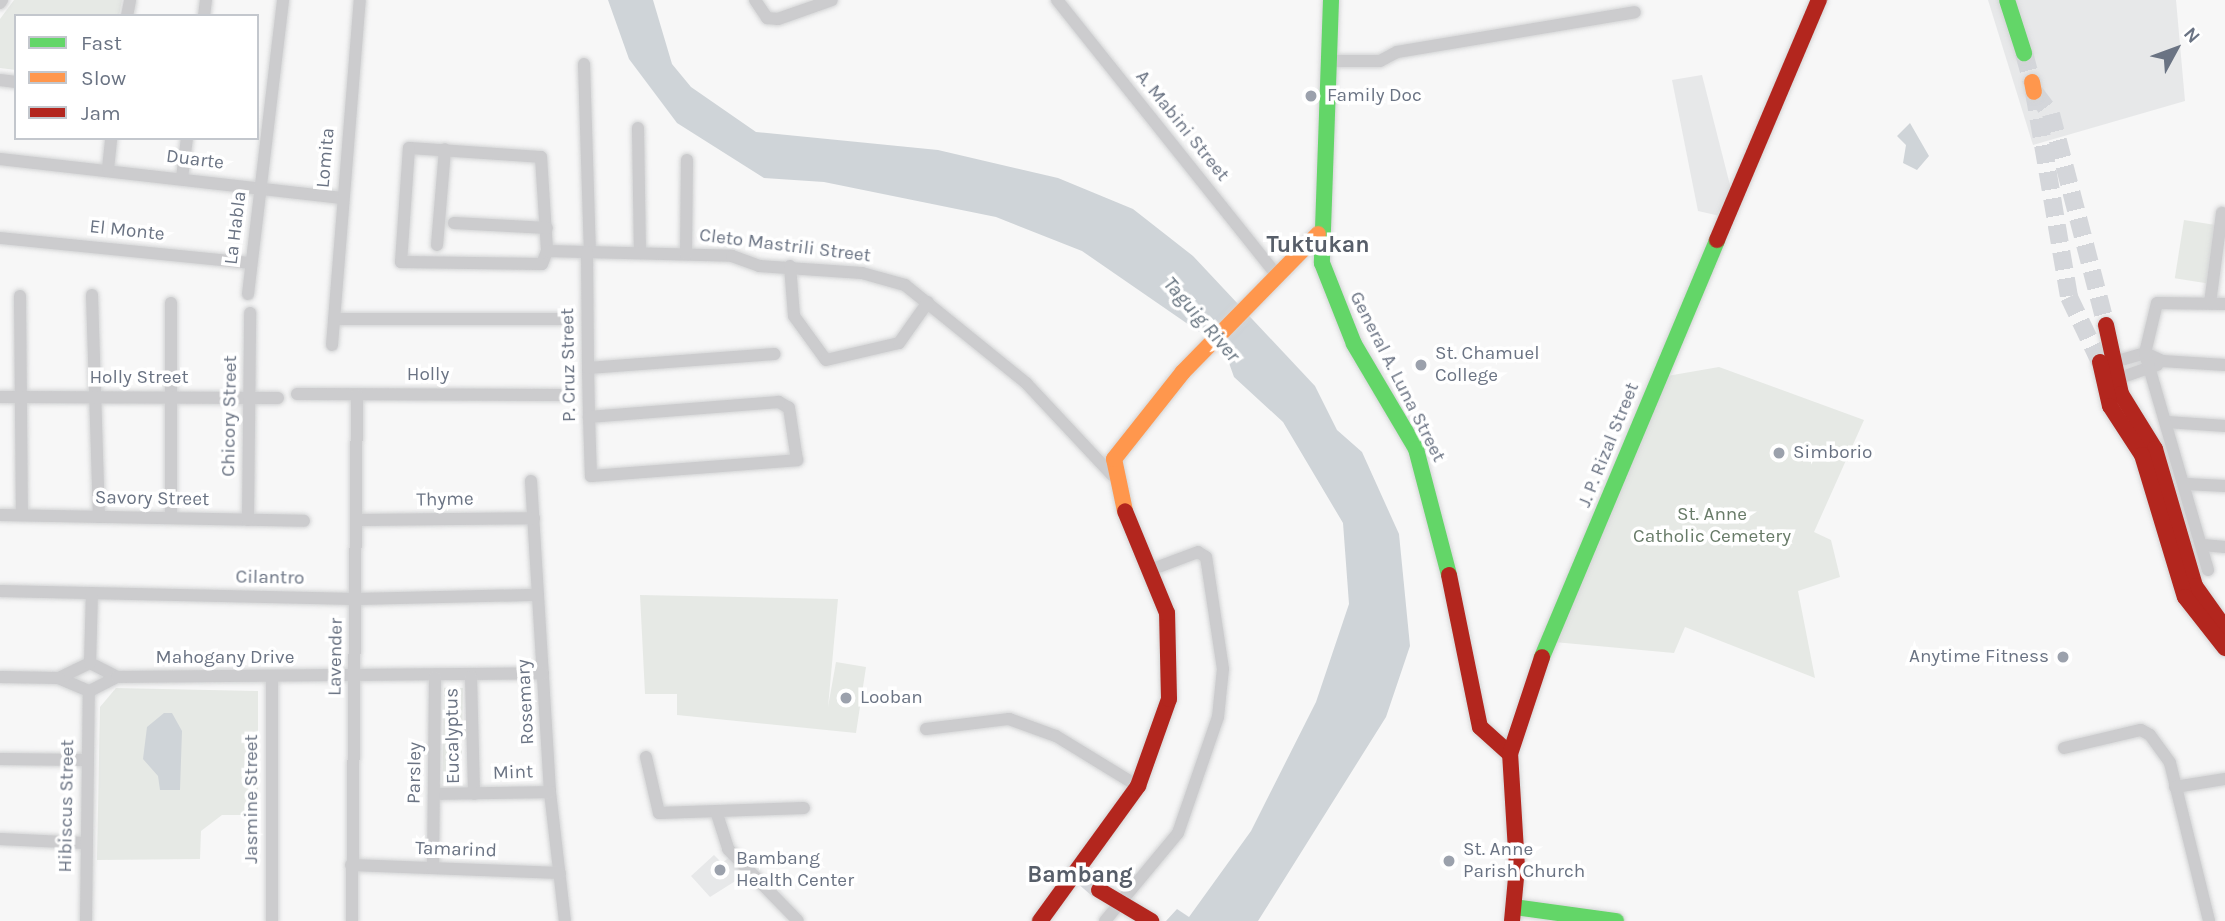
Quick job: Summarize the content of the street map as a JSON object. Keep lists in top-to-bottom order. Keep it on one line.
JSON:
{"streets":{"main road":["General A. Luna Street","J. P. Rizal Street"],"street":["A. Mabini Street","Lomita","Duarte","La Habla","El Monte","Cleto Mastrili Street","P. Cruz Street","Holly","Holly Street","Chicory Street","Savory Street","Thyme","Cilantro","Lavender","Mahogany Drive","Rosemary","Eucalyptus","Parsley","Mint","Jasmine Street","Hibiscus Street","Tamarind"]},"crossings":[["Lomita","Duarte"],["Duarte","La Habla"],["La Habla","El Monte"],["Cleto Mastrili Street","P. Cruz Street"],["Holly","Lavender"],["General A. Luna Street","J. P. Rizal Street"],["Holly Street","Chicory Street"],["Chicory Street","Savory Street"],["Thyme","Lavender"],["Thyme","Rosemary"],["Cilantro","Lavender"],["Cilantro","Rosemary"],["Lavender","Mahogany Drive"],["Lavender","Tamarind"],["Mahogany Drive","Rosemary"],["Mahogany Drive","Eucalyptus"],["Mahogany Drive","Parsley"],["Mahogany Drive","Jasmine Street"],["Rosemary","Mint"],["Rosemary","Tamarind"],["Eucalyptus","Mint"],["Parsley","Mint"],["Parsley","Tamarind"]],"districts":["Tuktukan","Bambang"],"water":["Taguig River"],"parks":["St. Anne Catholic Cemetery"],"places":["Family Doc","St. Chamuel College","Simborio","Anytime Fitness","Looban","St. Anne Parish Church","Bambang Health Center"],"legend":["Fast","Slow","Jam"],"north":"top right"}
